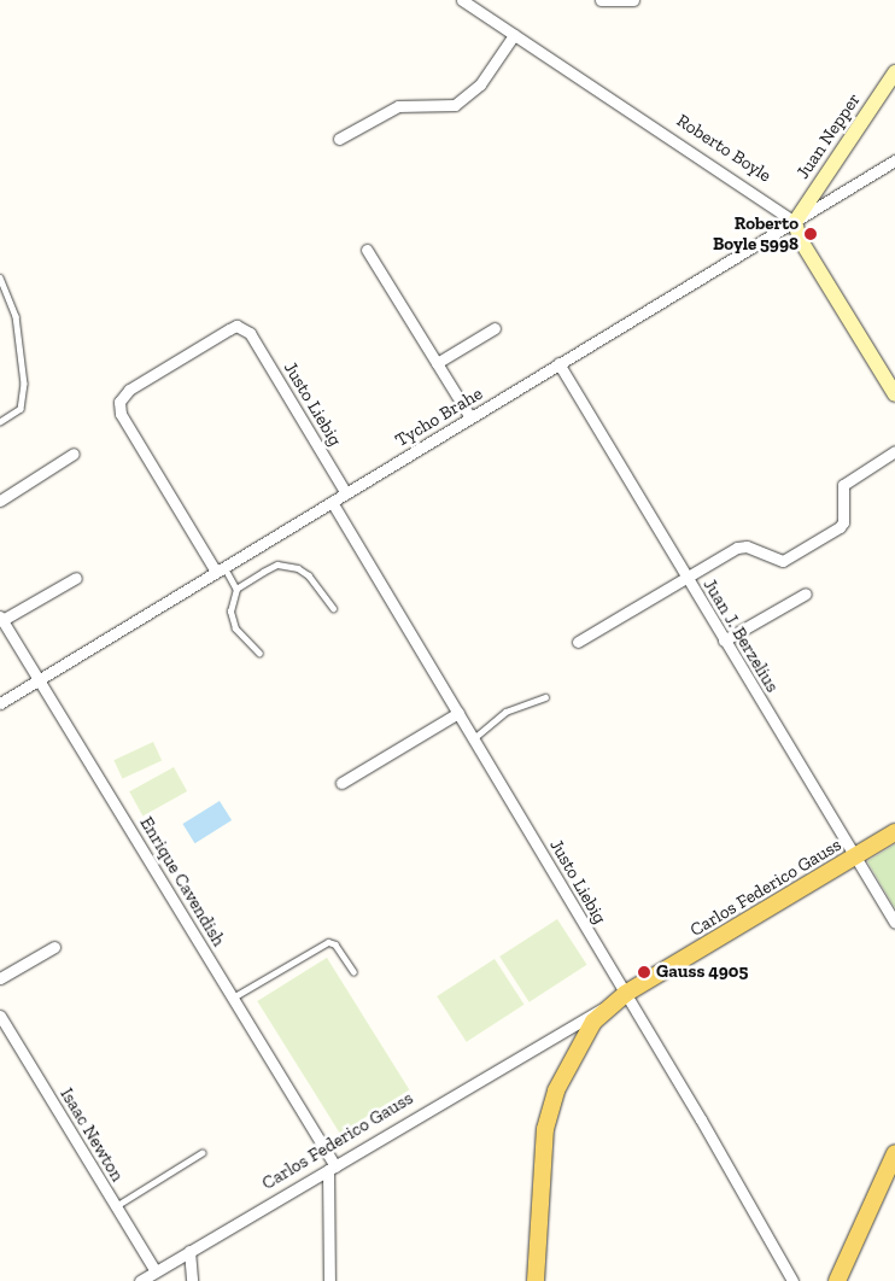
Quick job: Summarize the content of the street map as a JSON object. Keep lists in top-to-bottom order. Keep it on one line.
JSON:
{"streets":{"main road":["Juan Nepper","Carlos Federico Gauss"],"street":["Roberto Boyle","Justo Liebig","Tycho Brahe","Juan J. Berzelius","Enrique Cavendish","Isaac Newton"]},"crossings":[["Juan Nepper","Roberto Boyle"],["Juan Nepper","Tycho Brahe"],["Roberto Boyle","Tycho Brahe"],["Justo Liebig","Tycho Brahe"],["Justo Liebig","Carlos Federico Gauss"],["Tycho Brahe","Juan J. Berzelius"],["Tycho Brahe","Enrique Cavendish"],["Juan J. Berzelius","Carlos Federico Gauss"],["Enrique Cavendish","Carlos Federico Gauss"],["Carlos Federico Gauss","Isaac Newton"]],"places":["Roberto Boyle 5998","Gauss 4905"]}
